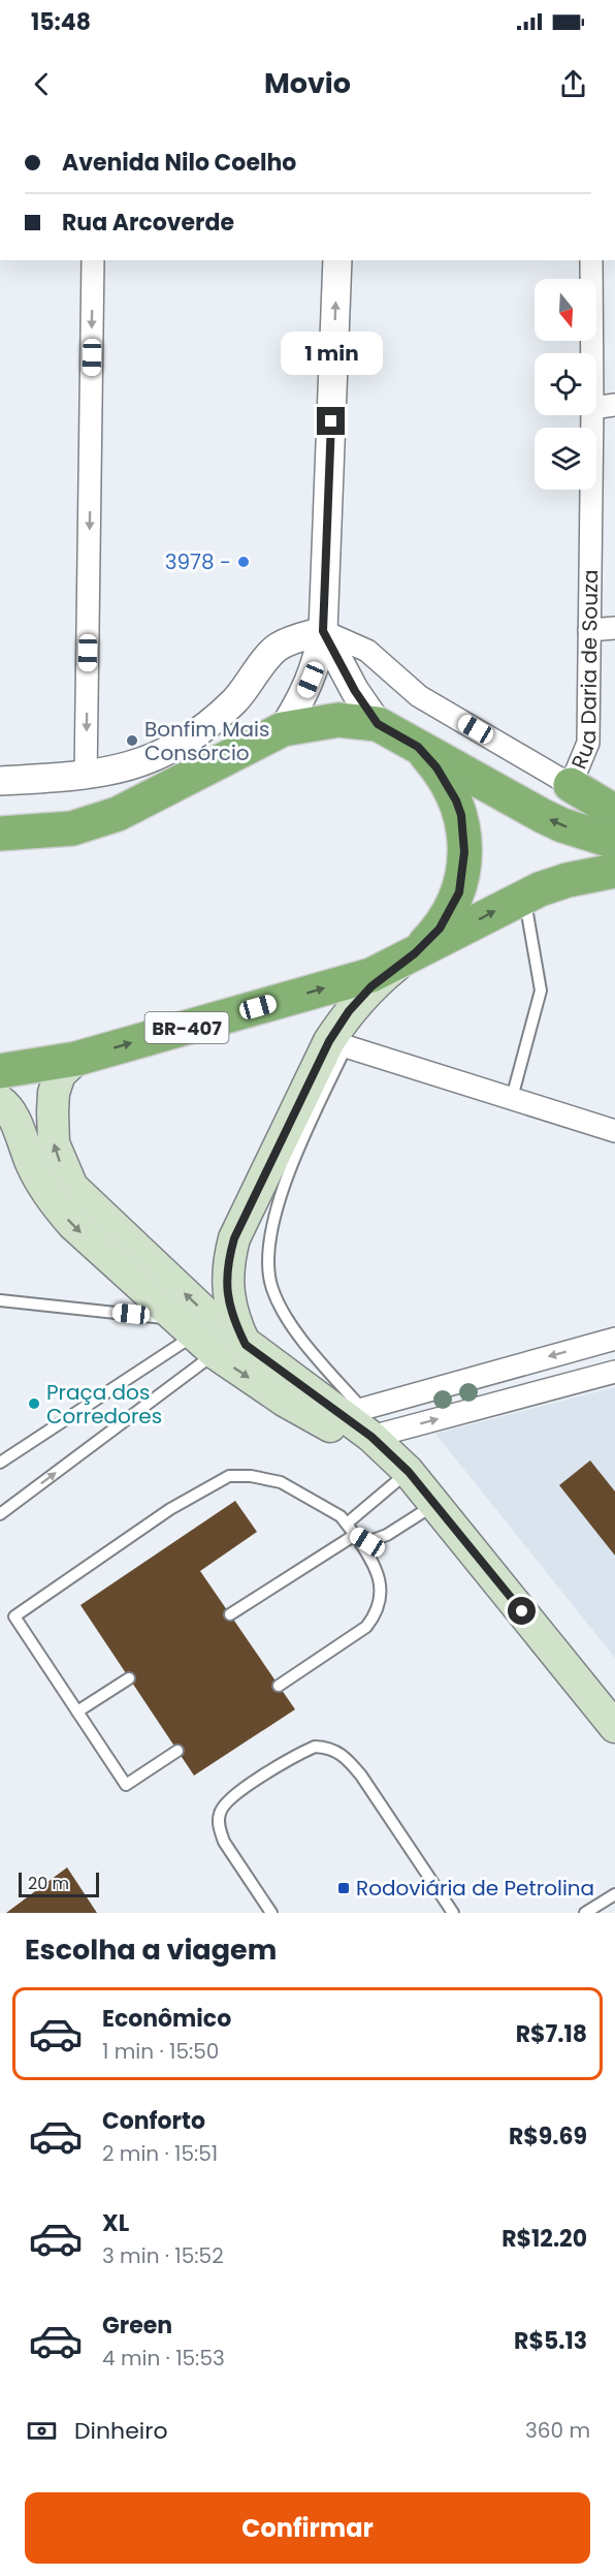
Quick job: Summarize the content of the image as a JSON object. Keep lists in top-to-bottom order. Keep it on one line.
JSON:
{"streets":{"highway":["BR-407"],"street":["Rua Daria de Souza"]},"places":{"other":["3978 -","Bonfim Mais Consórcio","Praça dos Corredores"],"transit":["Rodoviária de Petrolina"]},"scale_bar":"20 m","north":"bottom","page":{"status":"15:48","header":"Movio","banner":["Avenida Nilo Coelho","Rua Arcoverde"],"bubble":"1 min","scale":"20 m","heading":"Escolha a viagem","list":[{"name":"Econômico","note":"1 min · 15:50","value":"R$7.18"},{"name":"Conforto","note":"2 min · 15:51","value":"R$9.69"},{"name":"XL","note":"3 min · 15:52","value":"R$12.20"},{"name":"Green","note":"4 min · 15:53","value":"R$5.13"}],"pay":["Dinheiro","360 m"],"buttons":"Confirmar"}}
